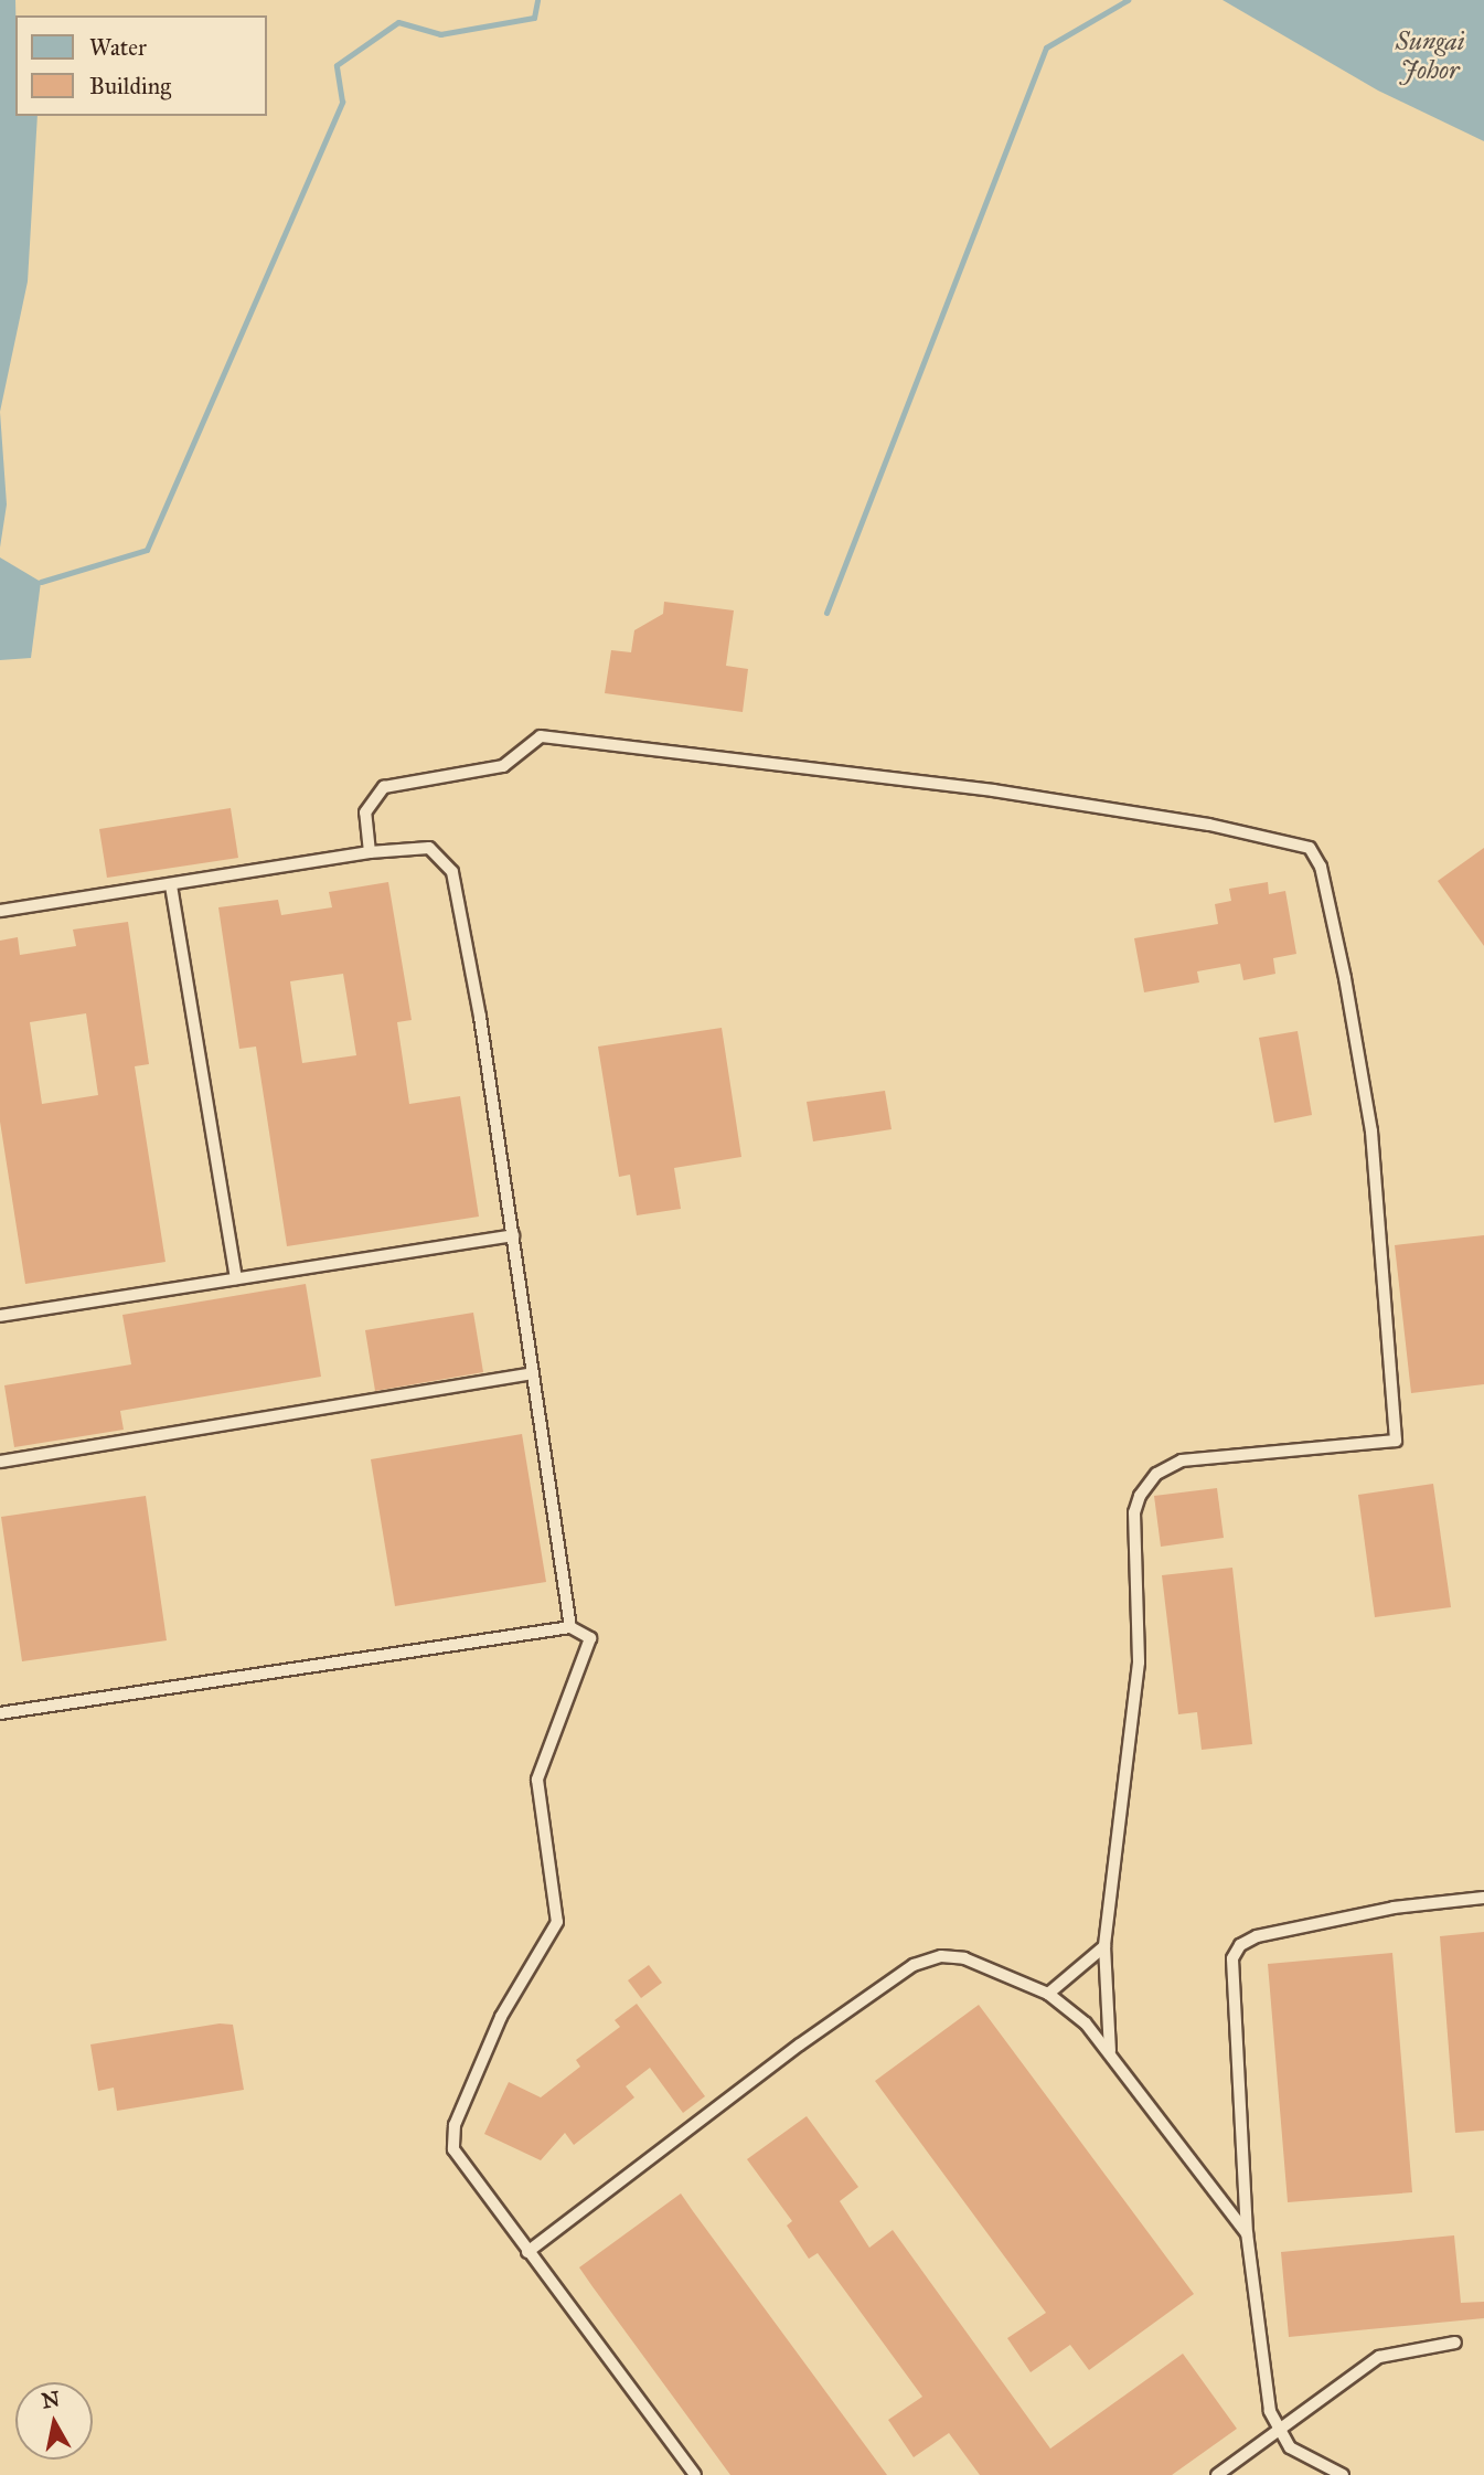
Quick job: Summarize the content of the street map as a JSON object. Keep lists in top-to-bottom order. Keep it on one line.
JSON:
{"water":["Sungai Johor"],"legend":["Water","Building"],"north":"top"}
